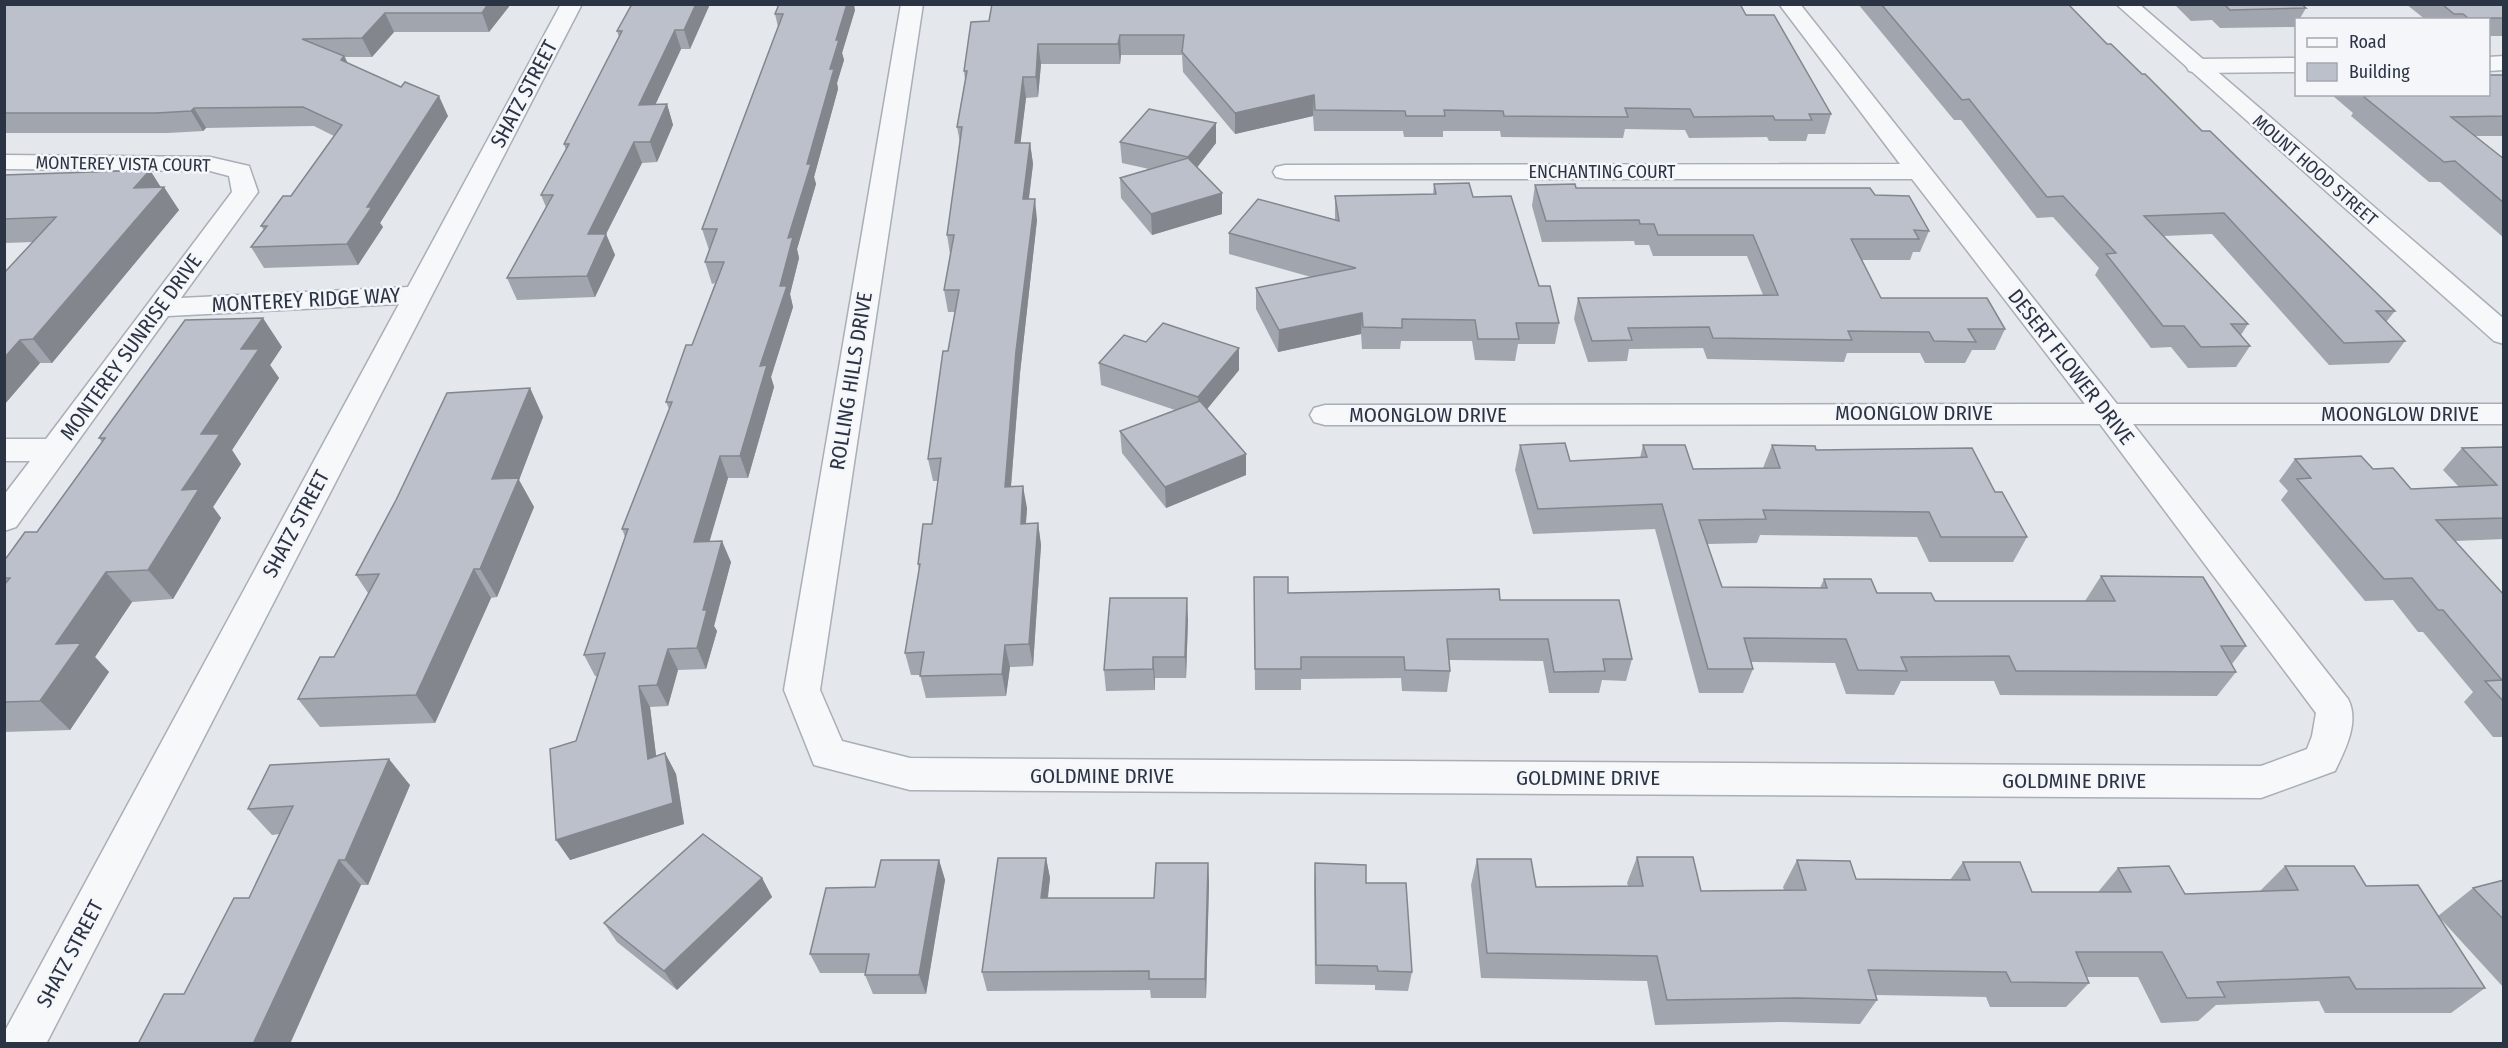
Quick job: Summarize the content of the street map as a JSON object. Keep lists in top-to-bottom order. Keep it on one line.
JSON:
{"streets":{"street":["SHATZ STREET","MONTEREY VISTA COURT","MOUNT HOOD STREET","ENCHANTING COURT","MONTEREY RIDGE WAY","MONTEREY SUNRISE DRIVE","DESERT FLOWER DRIVE","ROLLING HILLS DRIVE","MOONGLOW DRIVE","GOLDMINE DRIVE"]},"crossings":[["SHATZ STREET","MONTEREY RIDGE WAY"],["MONTEREY VISTA COURT","MONTEREY SUNRISE DRIVE"],["ENCHANTING COURT","DESERT FLOWER DRIVE"],["MONTEREY RIDGE WAY","MONTEREY SUNRISE DRIVE"],["DESERT FLOWER DRIVE","MOONGLOW DRIVE"],["DESERT FLOWER DRIVE","GOLDMINE DRIVE"],["ROLLING HILLS DRIVE","GOLDMINE DRIVE"]],"legend":["Road","Building"]}
